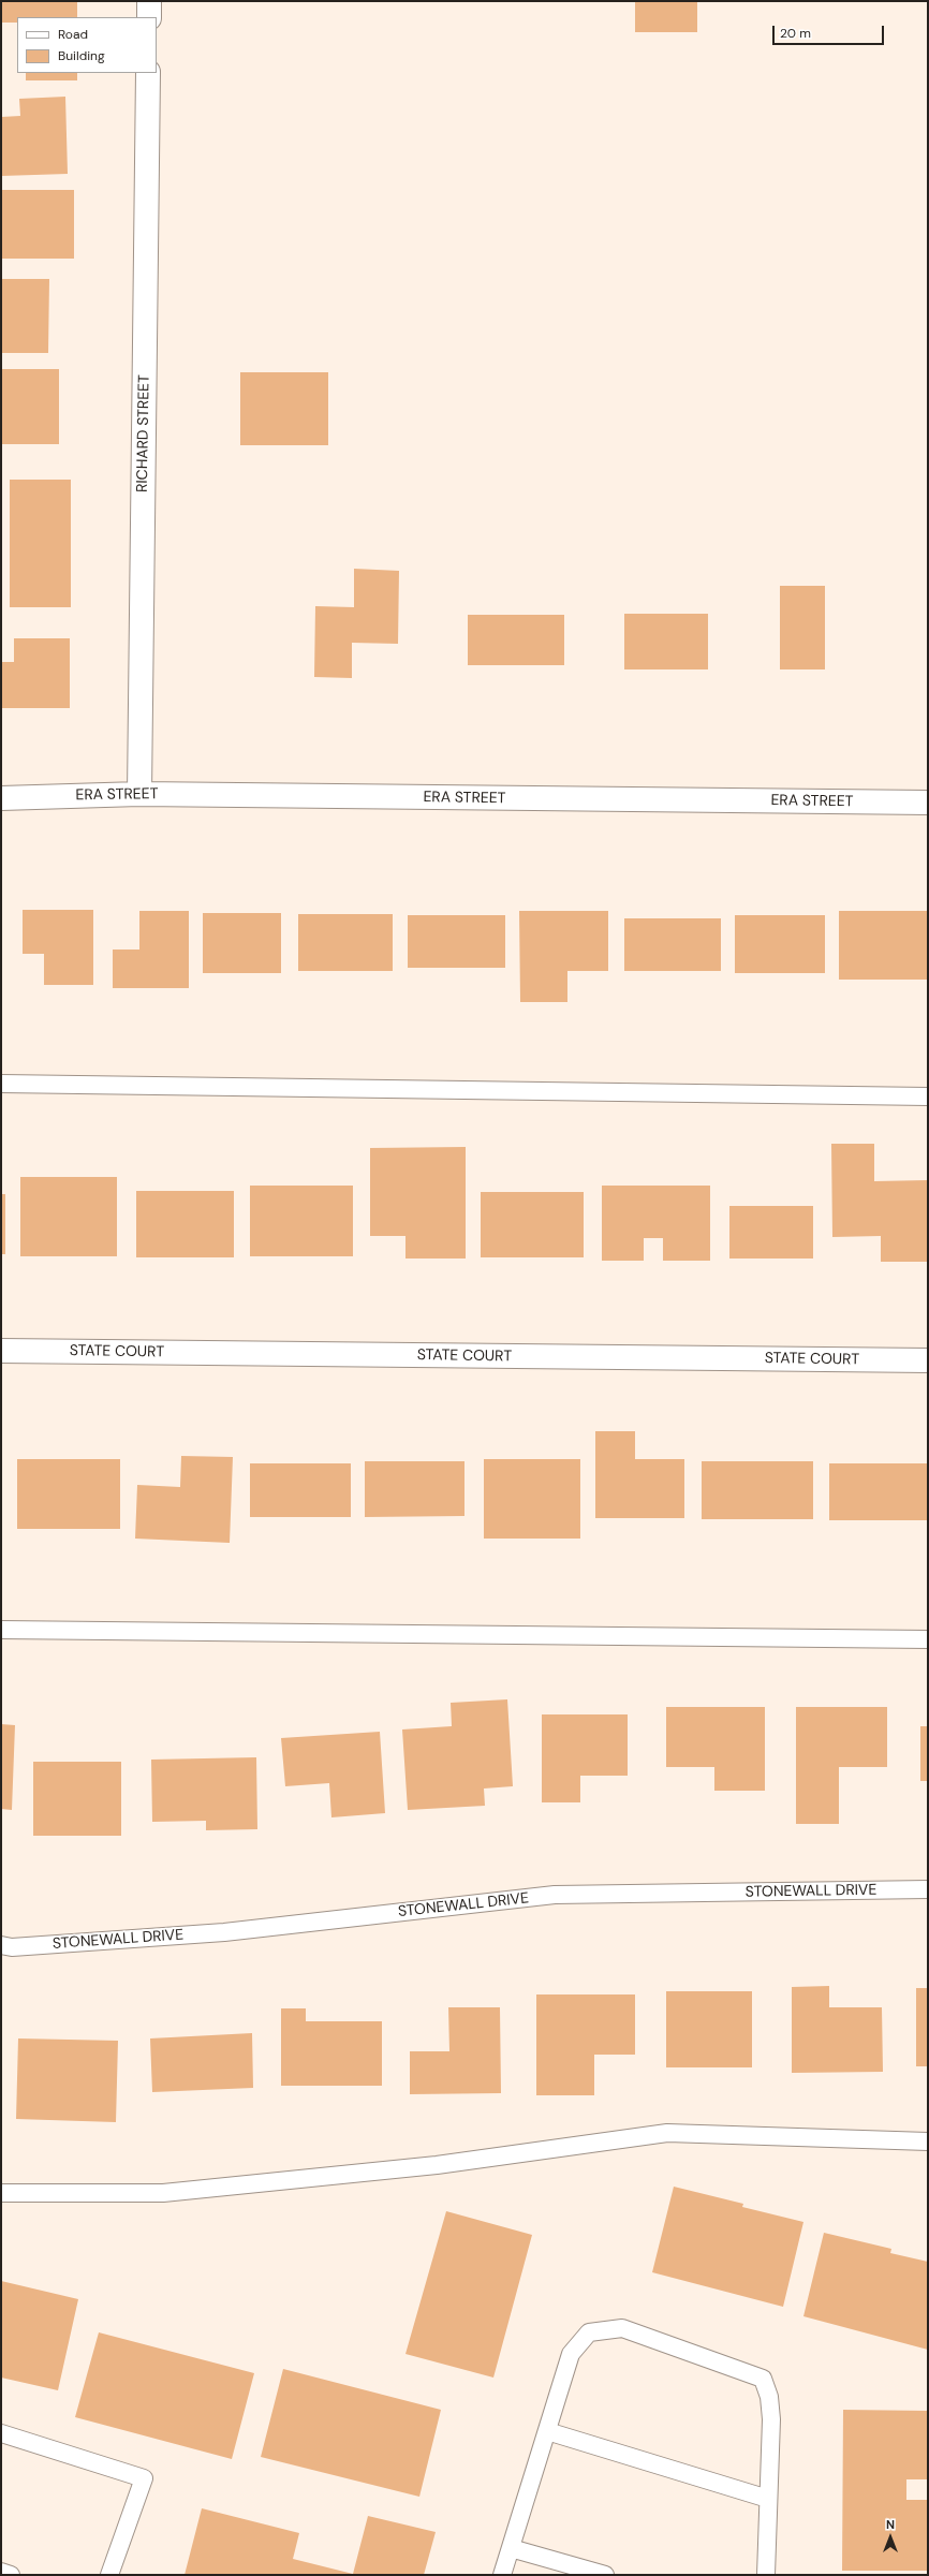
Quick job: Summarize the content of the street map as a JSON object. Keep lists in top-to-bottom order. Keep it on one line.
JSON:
{"streets":{"street":["RICHARD STREET","ERA STREET","STATE COURT"],"lane":["STONEWALL DRIVE"]},"crossings":[["RICHARD STREET","ERA STREET"]],"legend":["Road","Building"],"scale_bar":"20 m","north":"top"}
